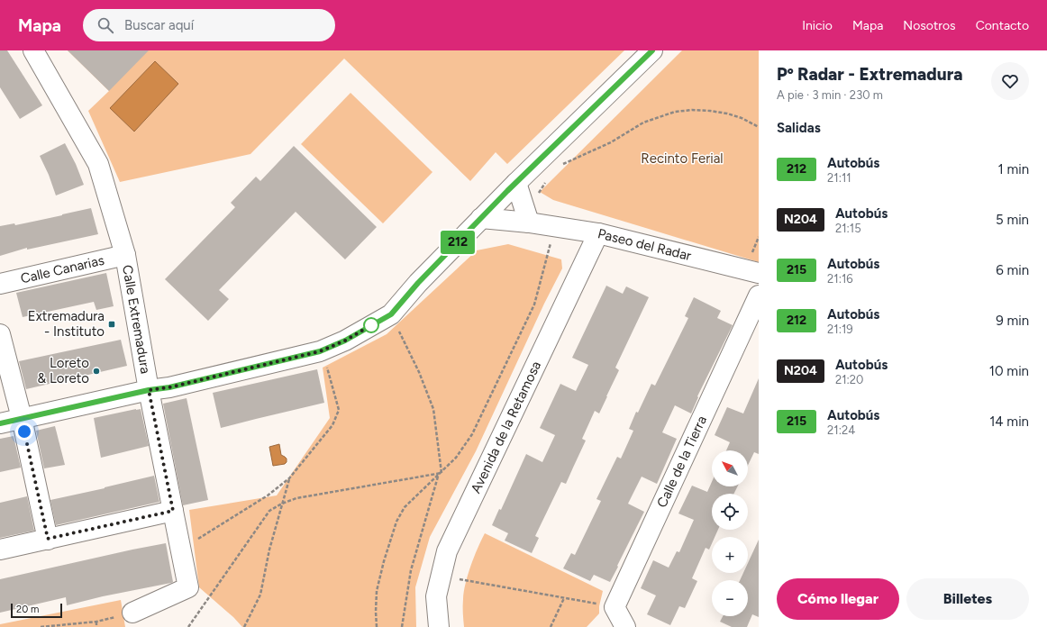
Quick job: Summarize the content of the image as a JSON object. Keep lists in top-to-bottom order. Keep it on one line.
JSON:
{"streets":{"street":["Paseo del Radar","Calle Canarias","Calle Extremadura","Avenida de la Retamosa","Calle de la Tierra"]},"crossings":[["Paseo del Radar","Avenida de la Retamosa"],["Calle Canarias","Calle Extremadura"]],"parks":["Recinto Ferial"],"places":{"transit":["Extremadura - Instituto"],"other":["Loreto & Loreto"]},"lines":["bus line 212"],"scale_bar":"20 m","north":"top left","page":{"header":"Mapa","search":"Buscar aquí","nav":["Inicio","Mapa","Nosotros","Contacto"],"on_map":"212","heading":[["Pº Radar - Extremadura","A pie · 3 min · 230 m"],"Salidas"],"list":[{"mark":"212","name":"Autobús","note":"21:11","value":"1 min"},{"mark":"N204","name":"Autobús","note":"21:15","value":"5 min"},{"mark":"215","name":"Autobús","note":"21:16","value":"6 min"},{"mark":"212","name":"Autobús","note":"21:19","value":"9 min"},{"mark":"N204","name":"Autobús","note":"21:20","value":"10 min"},{"mark":"215","name":"Autobús","note":"21:24","value":"14 min"}],"map_buttons":["+","−"],"buttons":["Cómo llegar","Billetes"],"scale":"20 m"}}
